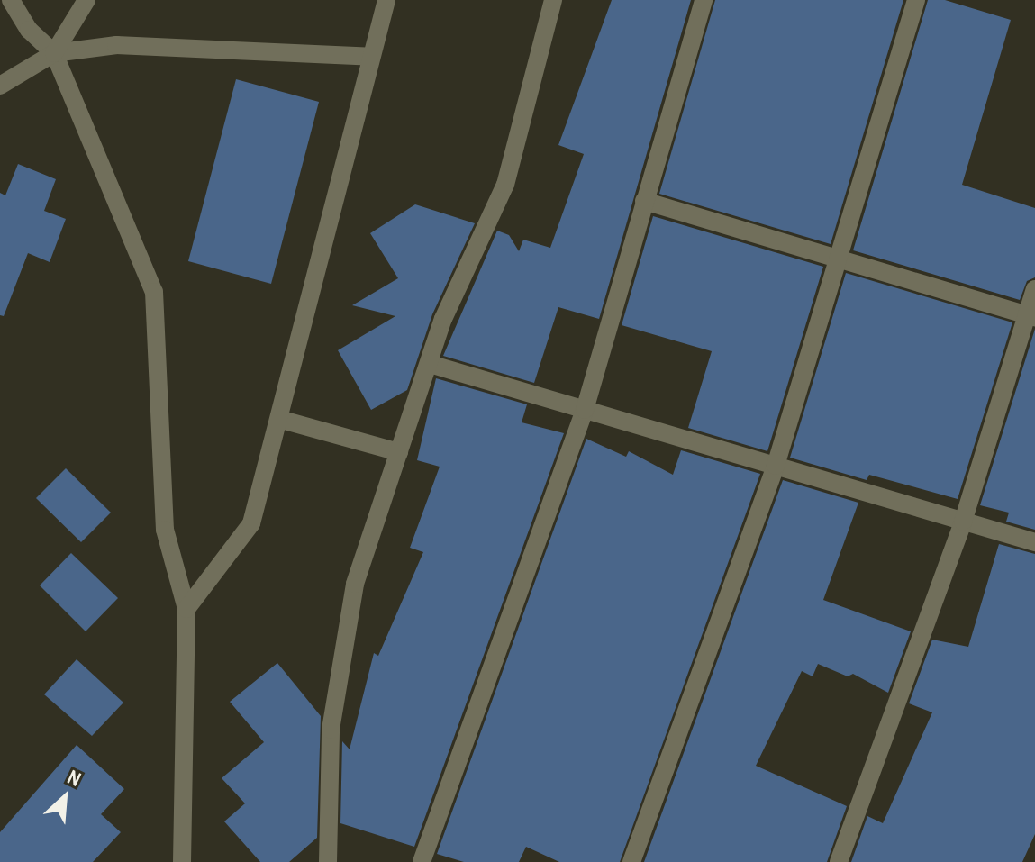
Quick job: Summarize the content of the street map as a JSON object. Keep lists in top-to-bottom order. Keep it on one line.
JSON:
{"north":"top right"}
